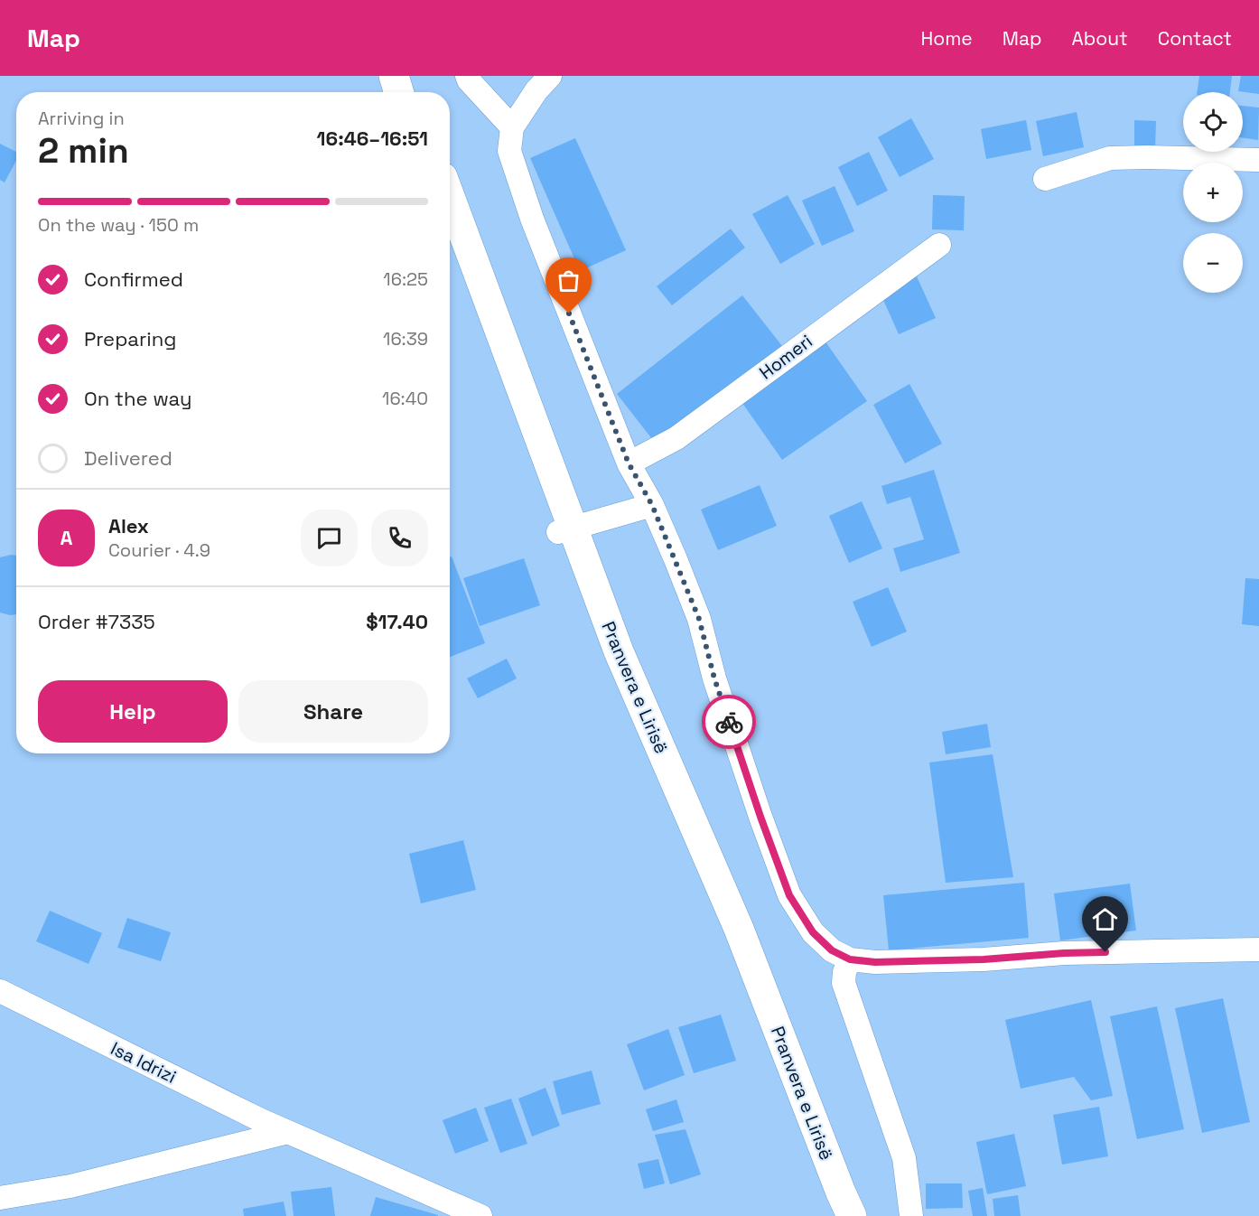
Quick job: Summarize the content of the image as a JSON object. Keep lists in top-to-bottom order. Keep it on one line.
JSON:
{"streets":{"main road":["Pranvera e Lirisë"],"street":["Homeri","Isa Idrizi"]},"page":{"header":"Map","nav":["Home","Map","About","Contact"],"map_buttons":["+","−"],"heading":["2 min","Arriving in","16:46–16:51"],"panel":["Alex","Courier · 4.9","Order #7335","$17.40"],"bar":"On the way · 150 m","list":[["Confirmed","16:25"],["Preparing","16:39"],["On the way","16:40"],"Delivered"],"round":"A","buttons":["Help","Share"]}}
